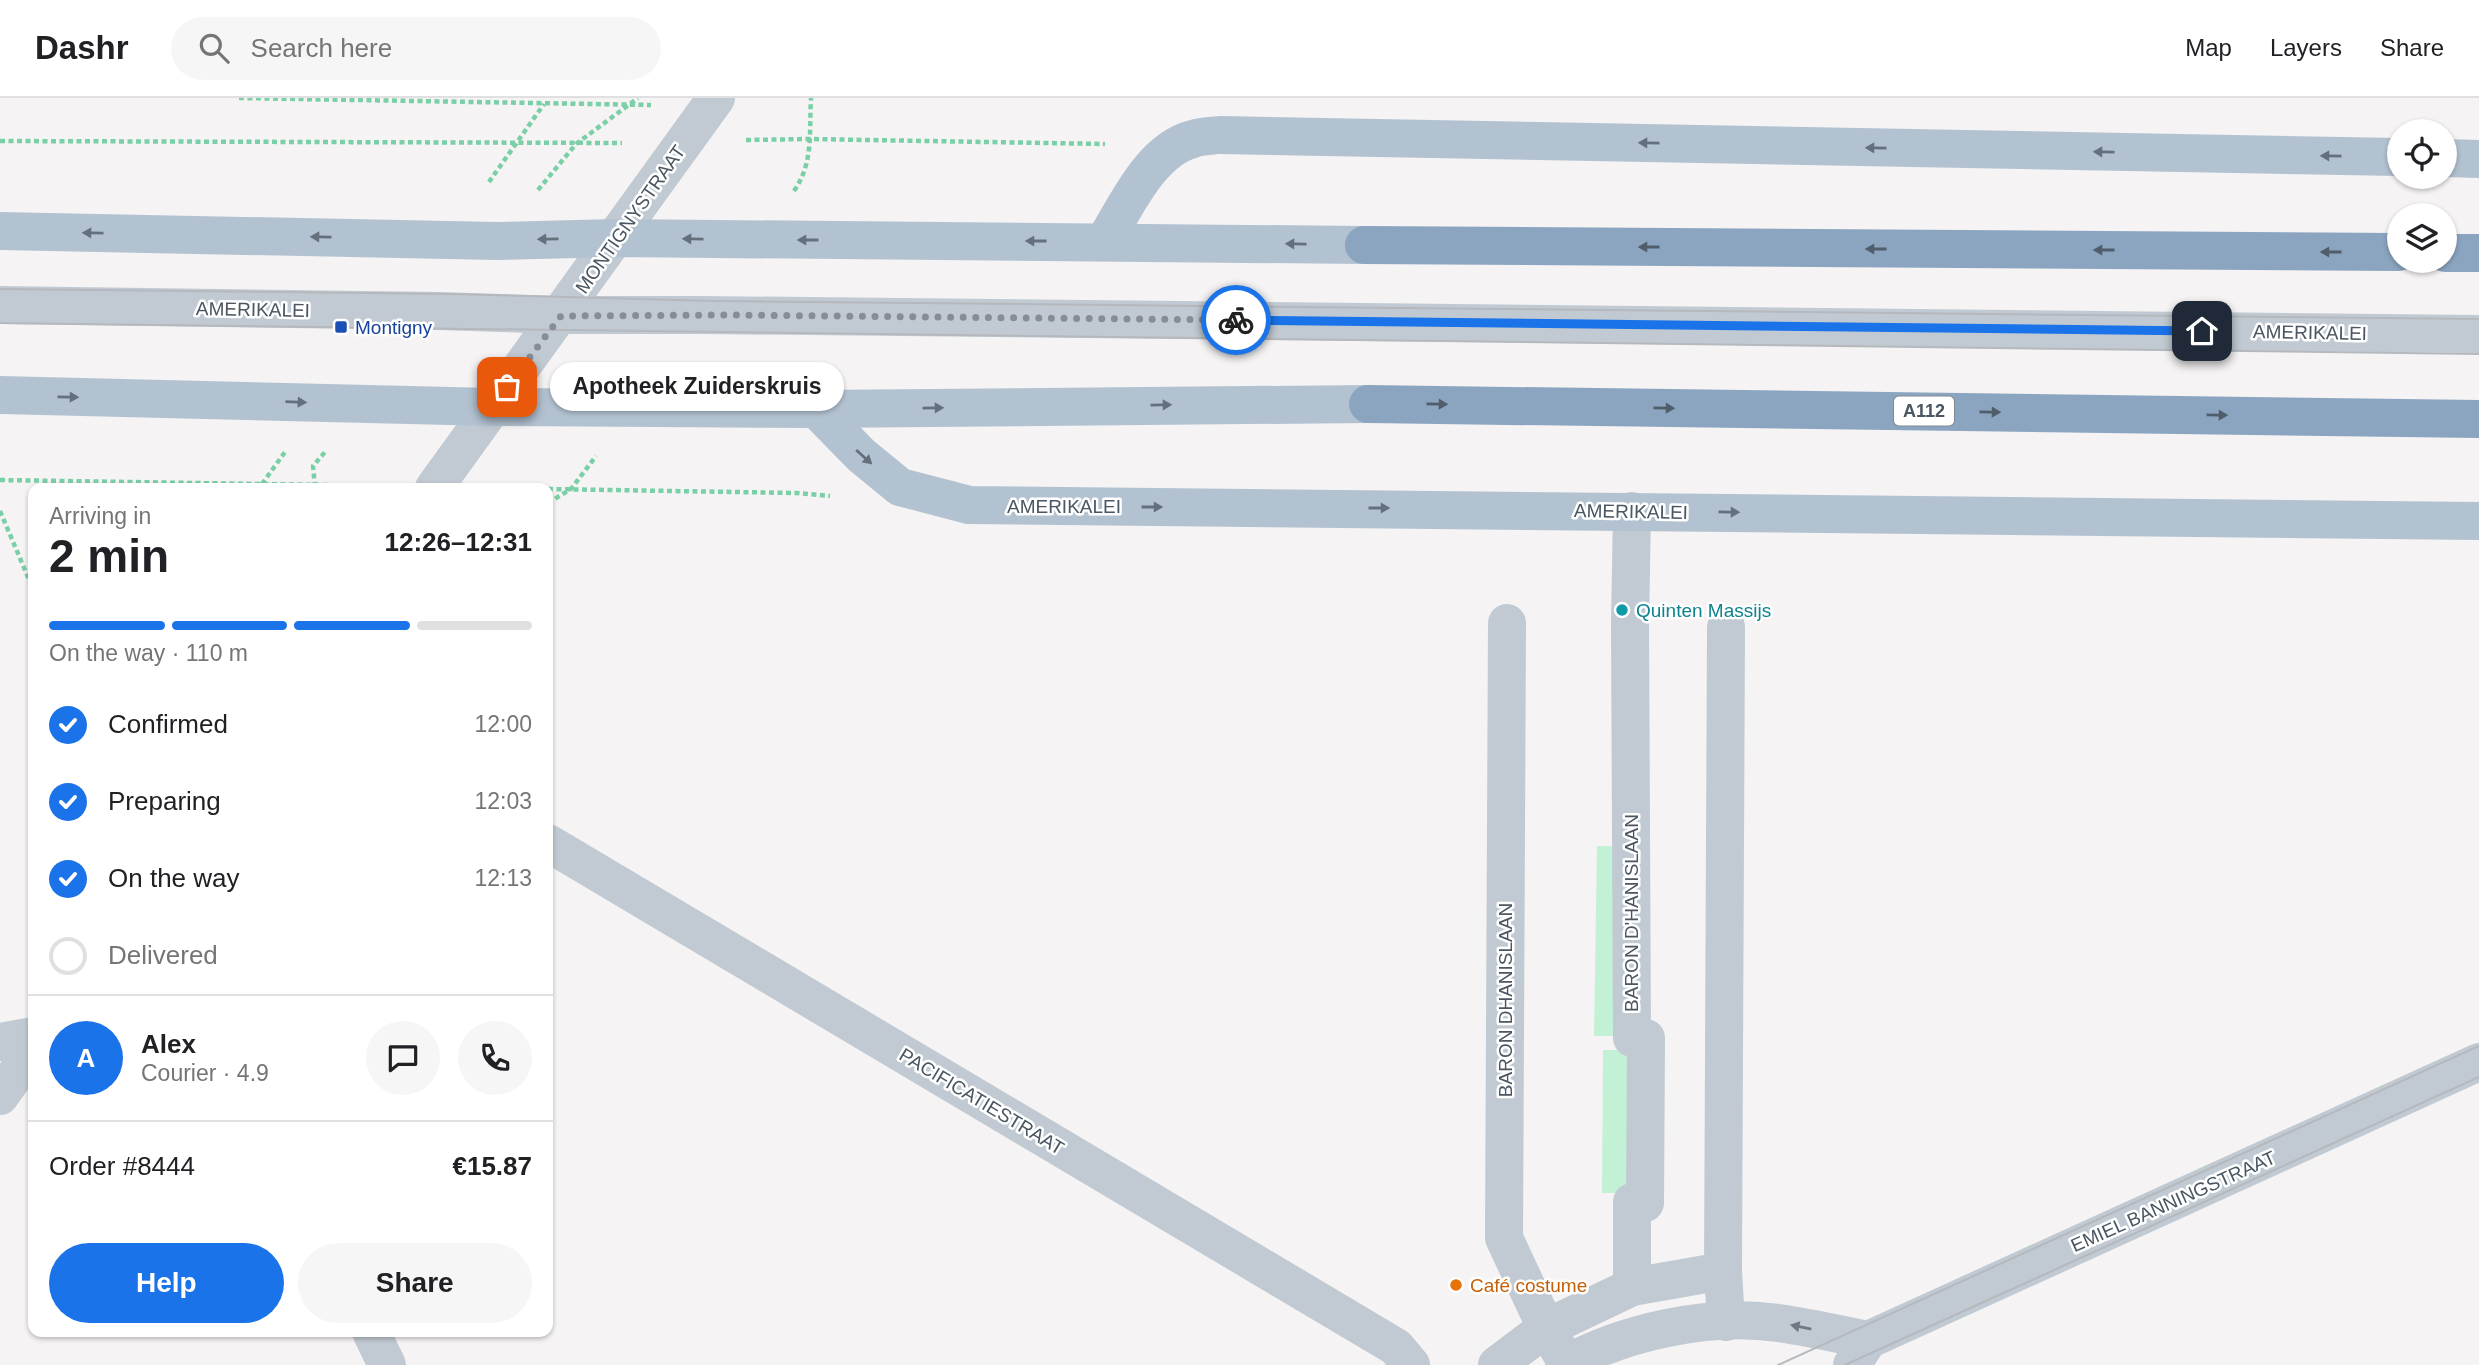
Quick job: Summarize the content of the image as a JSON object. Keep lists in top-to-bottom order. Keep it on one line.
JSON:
{"streets":{"highway":["A112"],"main road":["AMERIKALEI"],"street":["MONTIGNYSTRAAT","BARON D'HANISLAAN","BARON DHANISLAAN","PACIFICATIESTRAAT","EMIEL BANNINGSTRAAT"]},"crossings":[["MONTIGNYSTRAAT","AMERIKALEI"],["AMERIKALEI","BARON D'HANISLAAN"],["BARON DHANISLAAN","EMIEL BANNINGSTRAAT"]],"places":{"transit":["Montigny"],"other":["Apotheek Zuiderskruis","Quinten Massijs","Café costume"]},"page":{"header":"Dashr","search":"Search here","nav":["Map","Layers","Share"],"bubble":"Apotheek Zuiderskruis","heading":["2 min","Arriving in","12:26–12:31"],"panel":["Alex","Courier · 4.9","Order #8444","€15.87"],"bar":"On the way · 110 m","list":[["Confirmed","12:00"],["Preparing","12:03"],["On the way","12:13"],"Delivered"],"round":"A","buttons":["Help","Share"]}}
